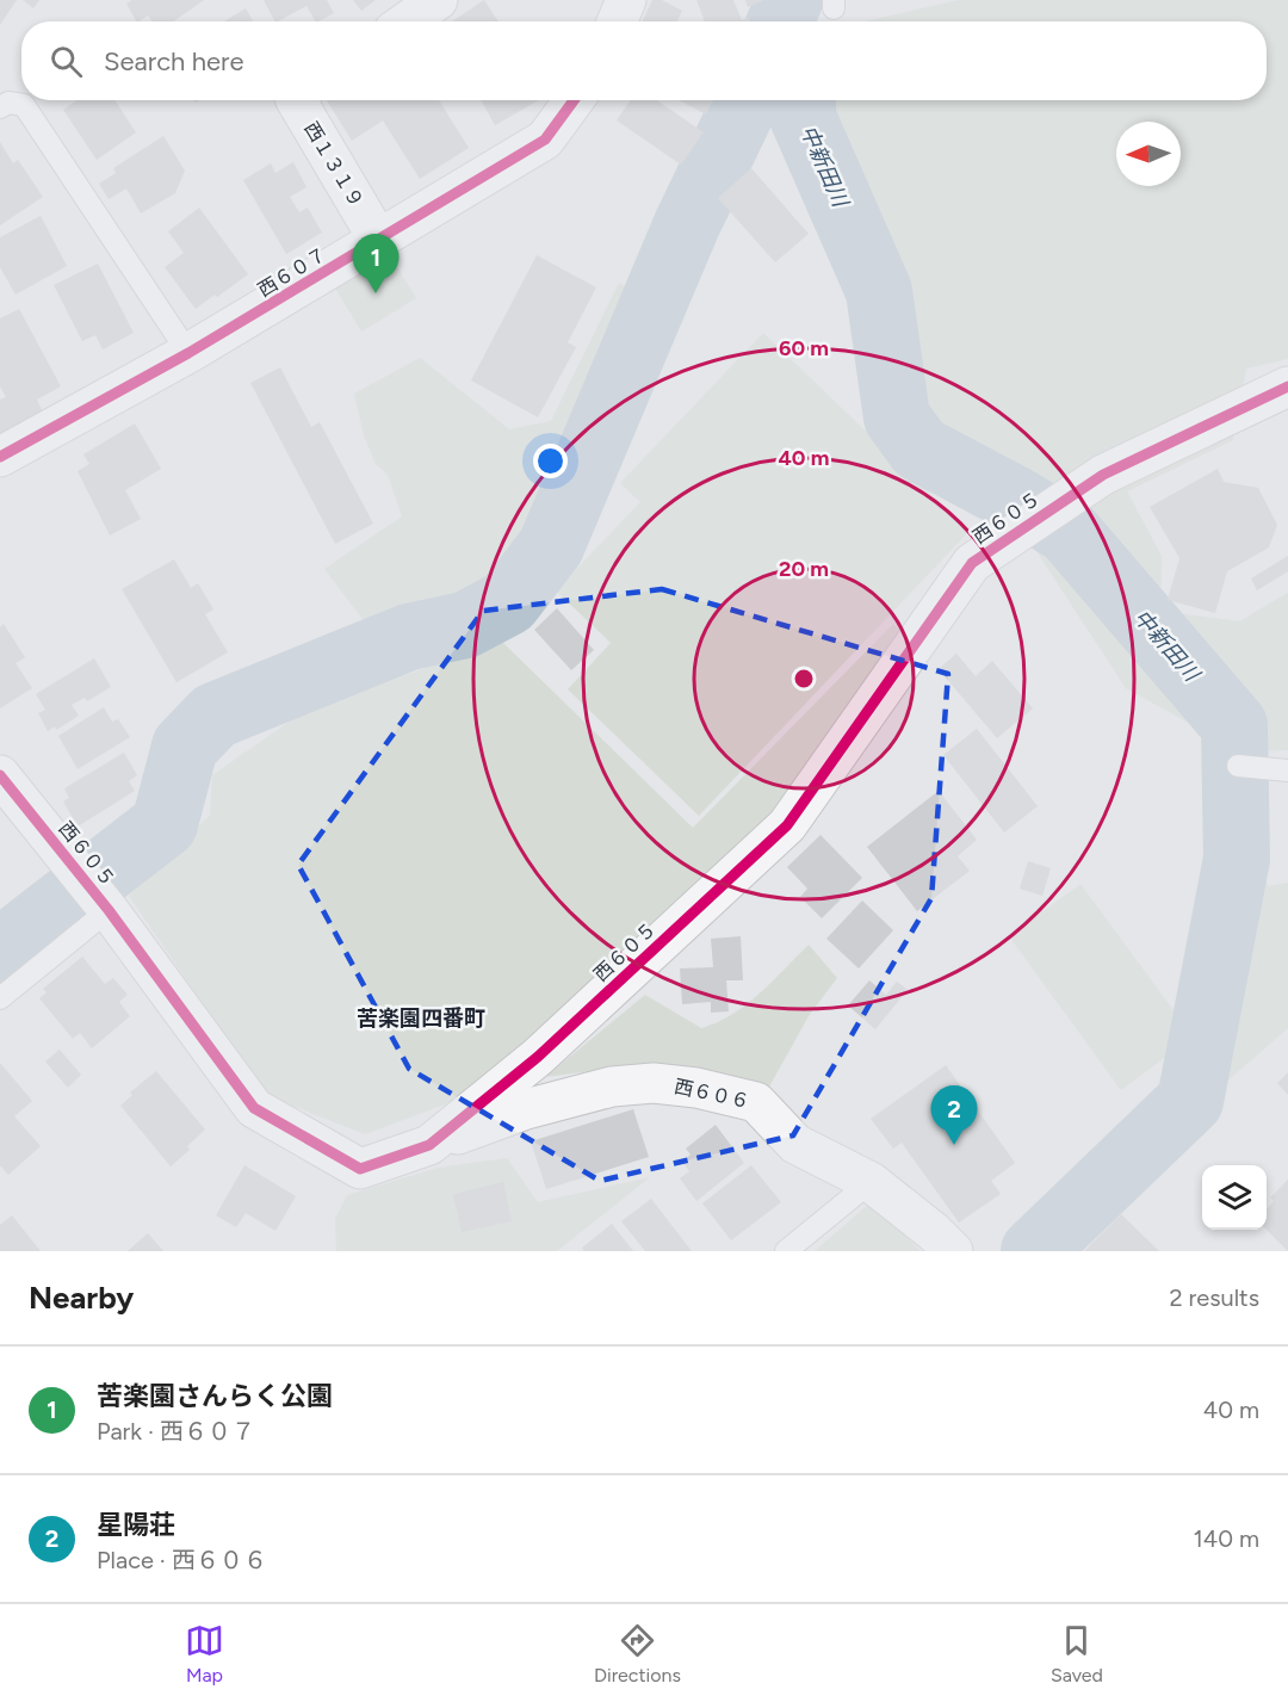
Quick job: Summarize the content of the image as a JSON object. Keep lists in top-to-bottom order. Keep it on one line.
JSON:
{"streets":{"street":["西１３１９","西６０７","西６０５","西６０６"]},"crossings":[["西１３１９","西６０７"],["西６０５","西６０６"]],"districts":["苦楽園四番町"],"water":["中新田川"],"north":"left","page":{"search":"Search here","pins":["1","2"],"heading":["Nearby","2 results"],"list":[{"mark":"1","name":"苦楽園さんらく公園","note":"Park · 西６０７","value":"40 m"},{"mark":"2","name":"星陽荘","note":"Place · 西６０６","value":"140 m"}],"nav":["Map","Directions","Saved"]},"rings":["60 m","40 m","20 m"]}
